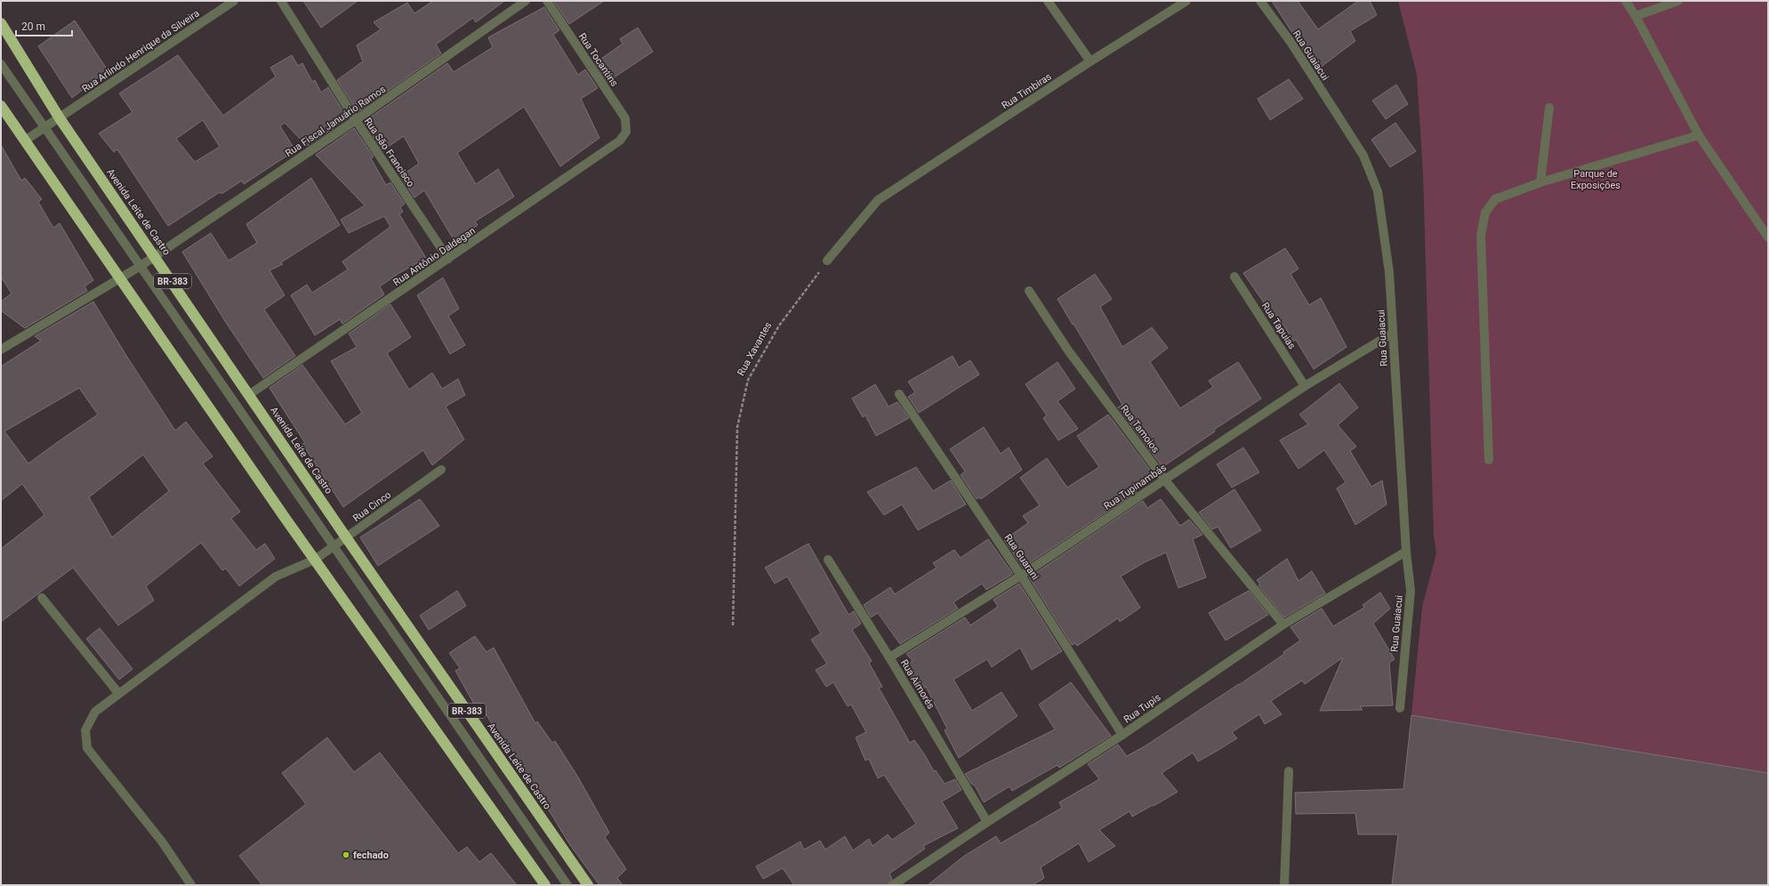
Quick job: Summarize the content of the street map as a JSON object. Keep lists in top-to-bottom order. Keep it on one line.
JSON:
{"streets":{"highway":["Avenida Leite de Castro","BR-383"],"street":["Rua Arlindo Henrique da Silveira","Rua Guaiacui","Rua Tocantins","Rua Timbiras","Rua Fiscal Januário Ramos","Rua São Francisco","Rua Antônio Daldegan","Rua Tapuias","Rua Tamoios","Rua Tupinambás","Rua Cinco","Rua Guarani","Rua Aimorés","Rua Tupis"],"path":["Rua Xavantes"]},"crossings":[["Rua Arlindo Henrique da Silveira","Avenida Leite de Castro"],["Rua Guaiacui","Rua Tupinambás"],["Rua Guaiacui","Rua Tupis"],["Rua Tocantins","Rua Antônio Daldegan"],["Rua Timbiras","Rua Xavantes"],["Rua Fiscal Januário Ramos","Rua São Francisco"],["Rua Fiscal Januário Ramos","Avenida Leite de Castro"],["Rua São Francisco","Rua Antônio Daldegan"],["Avenida Leite de Castro","Rua Antônio Daldegan"],["Avenida Leite de Castro","Rua Cinco"],["Rua Tapuias","Rua Tupinambás"],["Rua Tamoios","Rua Tupinambás"],["Rua Tamoios","Rua Tupis"],["Rua Tupinambás","Rua Guarani"],["Rua Tupinambás","Rua Aimorés"],["Rua Guarani","Rua Tupis"],["Rua Aimorés","Rua Tupis"]],"parks":["Parque de Exposições"],"places":["fechado"],"scale_bar":"20 m"}
